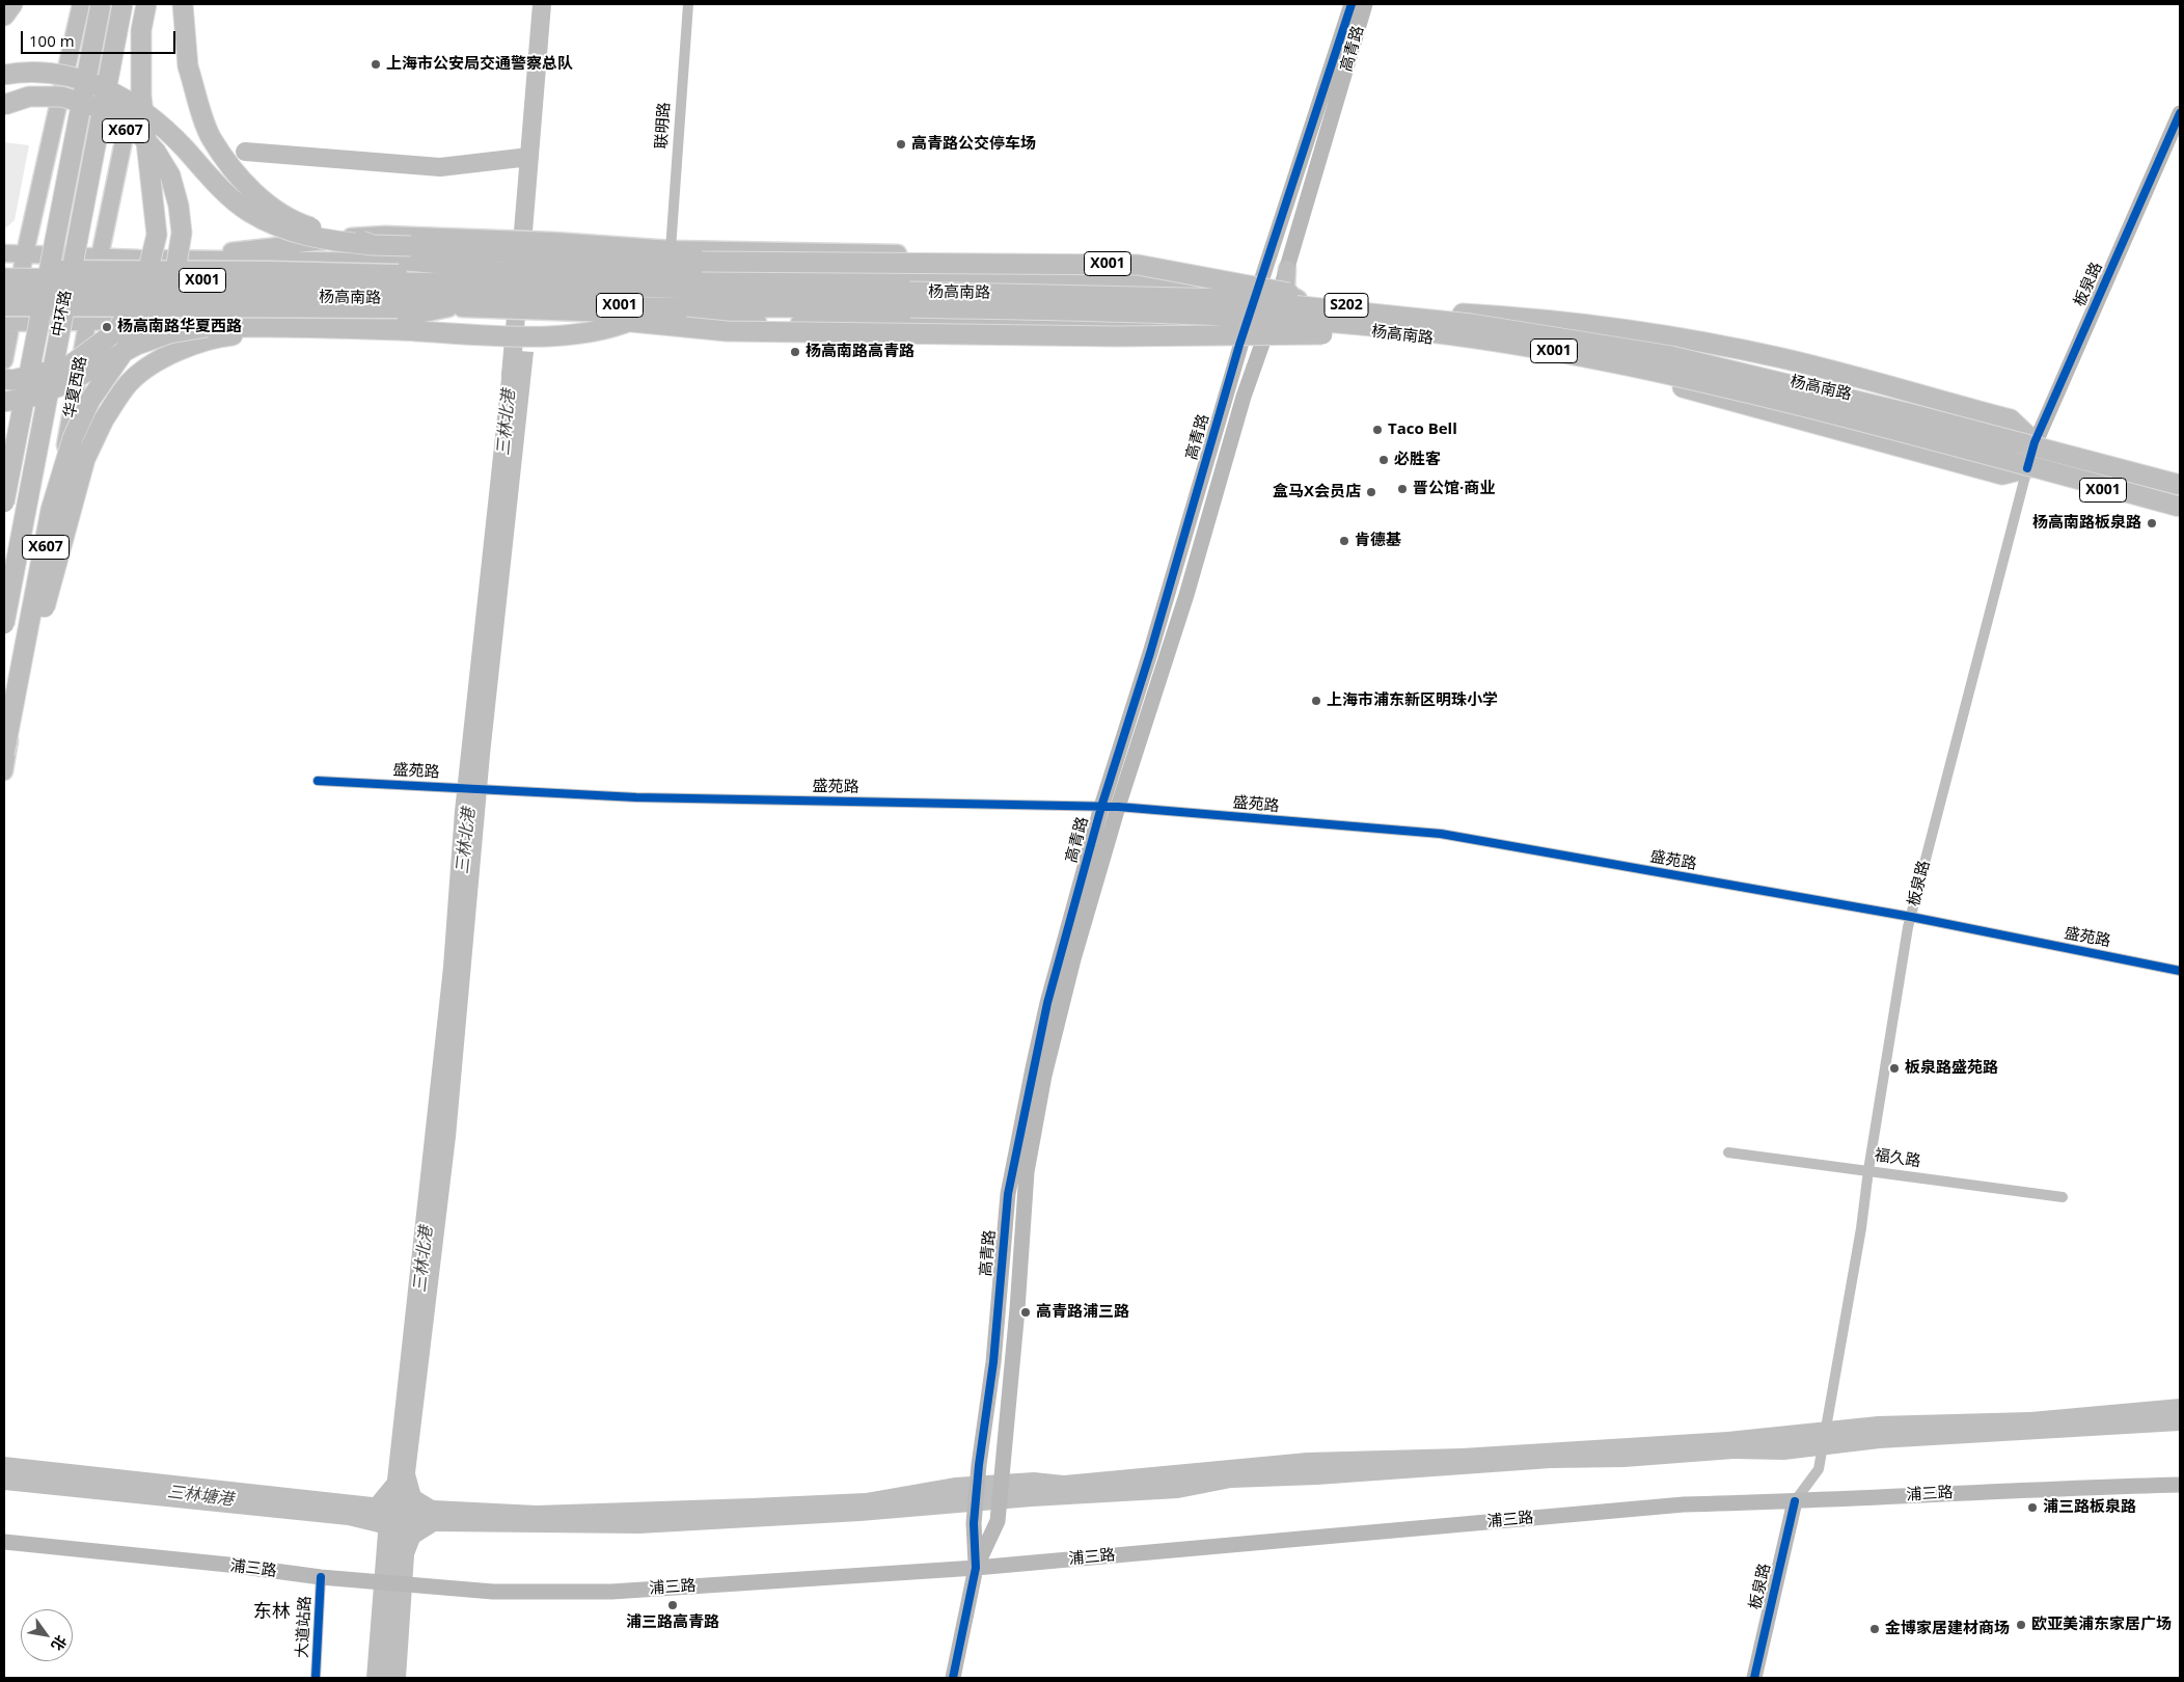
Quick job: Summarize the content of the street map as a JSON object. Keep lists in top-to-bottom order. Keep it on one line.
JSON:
{"streets":{"highway":["X001","杨高南路","中环路"],"main road":["高青路","X607","板泉路","S202","华夏西路","浦三路"],"street":["联明路","盛苑路","福久路","大道站路"]},"crossings":[["高青路","X001"],["高青路","杨高南路"],["高青路","盛苑路"],["高青路","浦三路"],["联明路","X001"],["X001","杨高南路"],["板泉路","杨高南路"],["板泉路","盛苑路"],["板泉路","福久路"],["板泉路","浦三路"],["杨高南路","华夏西路"],["浦三路","大道站路"]],"districts":["东林"],"water":["三林北港","三林塘港"],"places":["上海市公安局交通警察总队","高青路公交停车场","杨高南路华夏西路","杨高南路高青路","Taco Bell","必胜客","晋公馆·商业","盒马X会员店","杨高南路板泉路","肯德基","上海市浦东新区明珠小学","板泉路盛苑路","高青路浦三路","浦三路板泉路","浦三路高青路","欧亚美浦东家居广场","金博家居建材商场"],"scale_bar":"100 m","north":"bottom right"}
